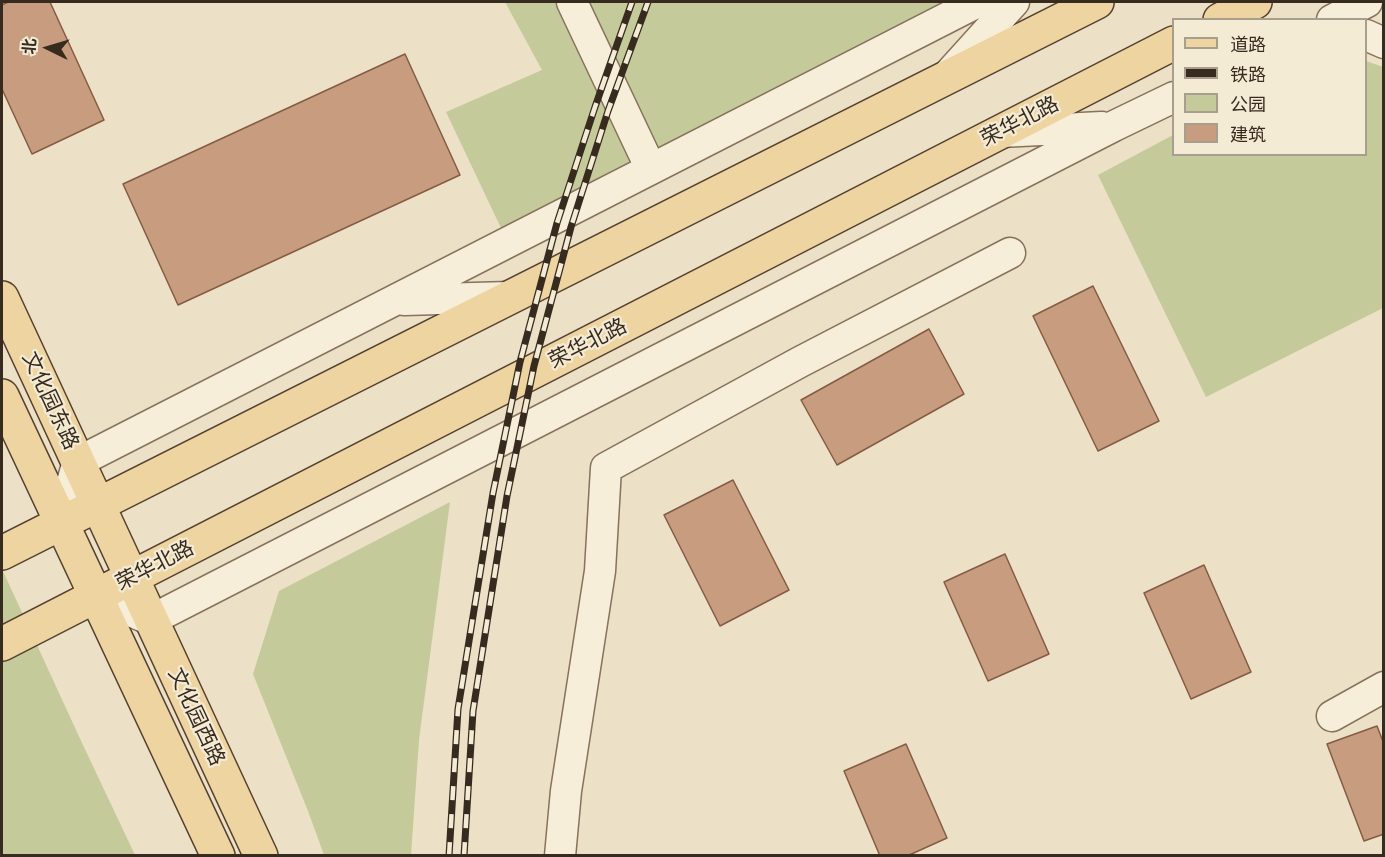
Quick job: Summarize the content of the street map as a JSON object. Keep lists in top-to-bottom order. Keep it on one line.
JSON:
{"streets":{"main road":["荣华北路","文化园东路","文化园西路"]},"crossings":[["荣华北路","文化园东路"],["荣华北路","文化园西路"],["文化园东路","文化园西路"]],"legend":["道路","铁路","公园","建筑"],"north":"left"}
